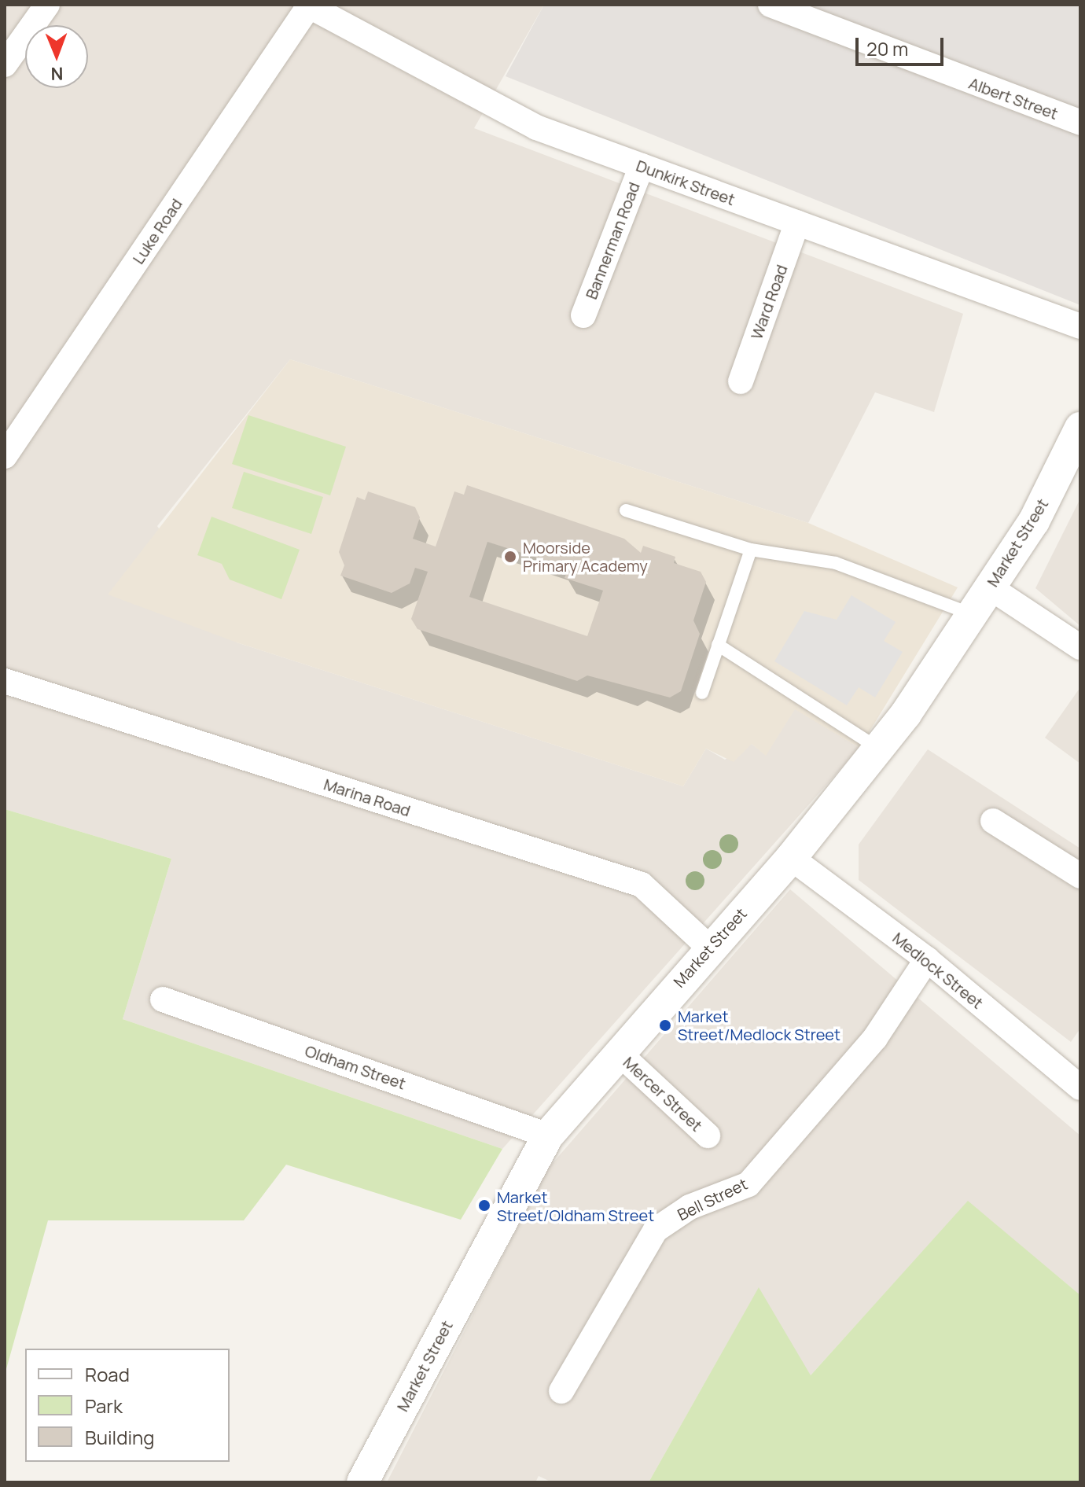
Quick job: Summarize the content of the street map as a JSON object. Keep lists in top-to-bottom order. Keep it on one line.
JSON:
{"streets":{"street":["Albert Street","Dunkirk Street","Luke Road","Bannerman Road","Ward Road","Market Street","Marina Road","Medlock Street","Oldham Street","Mercer Street","Bell Street"]},"crossings":[["Dunkirk Street","Luke Road"],["Dunkirk Street","Bannerman Road"],["Dunkirk Street","Ward Road"],["Market Street","Marina Road"],["Market Street","Medlock Street"],["Market Street","Oldham Street"],["Market Street","Mercer Street"],["Medlock Street","Bell Street"]],"places":["Moorside Primary Academy","Market Street/Medlock Street","Market Street/Oldham Street"],"legend":["Road","Park","Building"],"scale_bar":"20 m","north":"bottom"}
